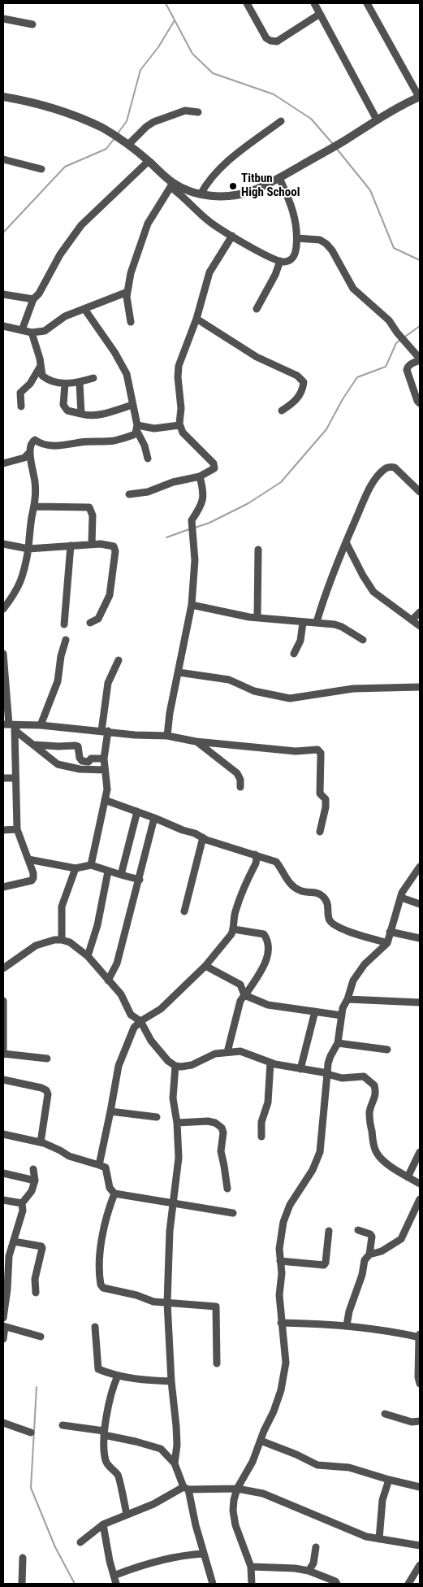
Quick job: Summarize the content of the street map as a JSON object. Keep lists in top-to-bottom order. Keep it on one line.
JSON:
{"places":["Titbun High School"]}
